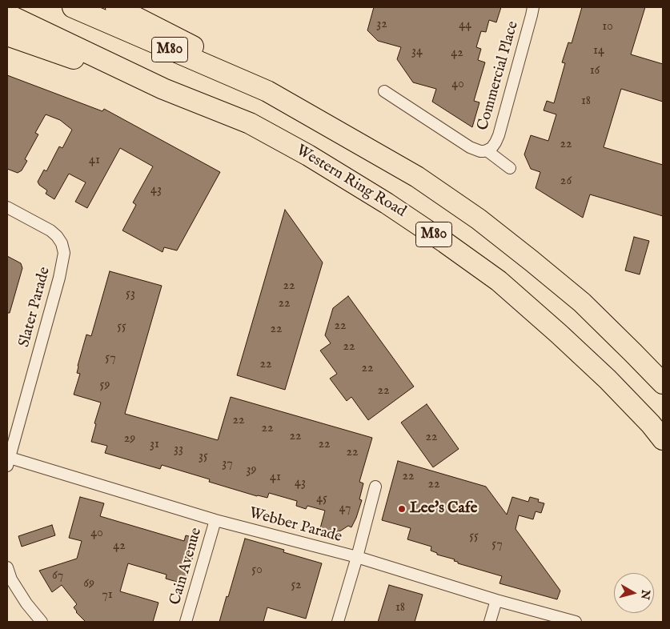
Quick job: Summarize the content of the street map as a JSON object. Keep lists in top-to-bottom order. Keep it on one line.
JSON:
{"streets":{"highway":["M80","Western Ring Road"],"street":["Commercial Place","Slater Parade","Webber Parade","Cain Avenue"]},"crossings":[["Slater Parade","Webber Parade"],["Webber Parade","Cain Avenue"]],"places":["Lee's Cafe"],"house_numbers":["32","44","10","14","34","42","16","40","18","22","41","26","43","22","53","22","22","55","22","22","57","22","22","59","22","22","22","22","22","29","31","22","33","22","35","37","39","22","41","43","22","45","47","40","55","57","42","50","67","69","52","71","18"],"north":"right"}
